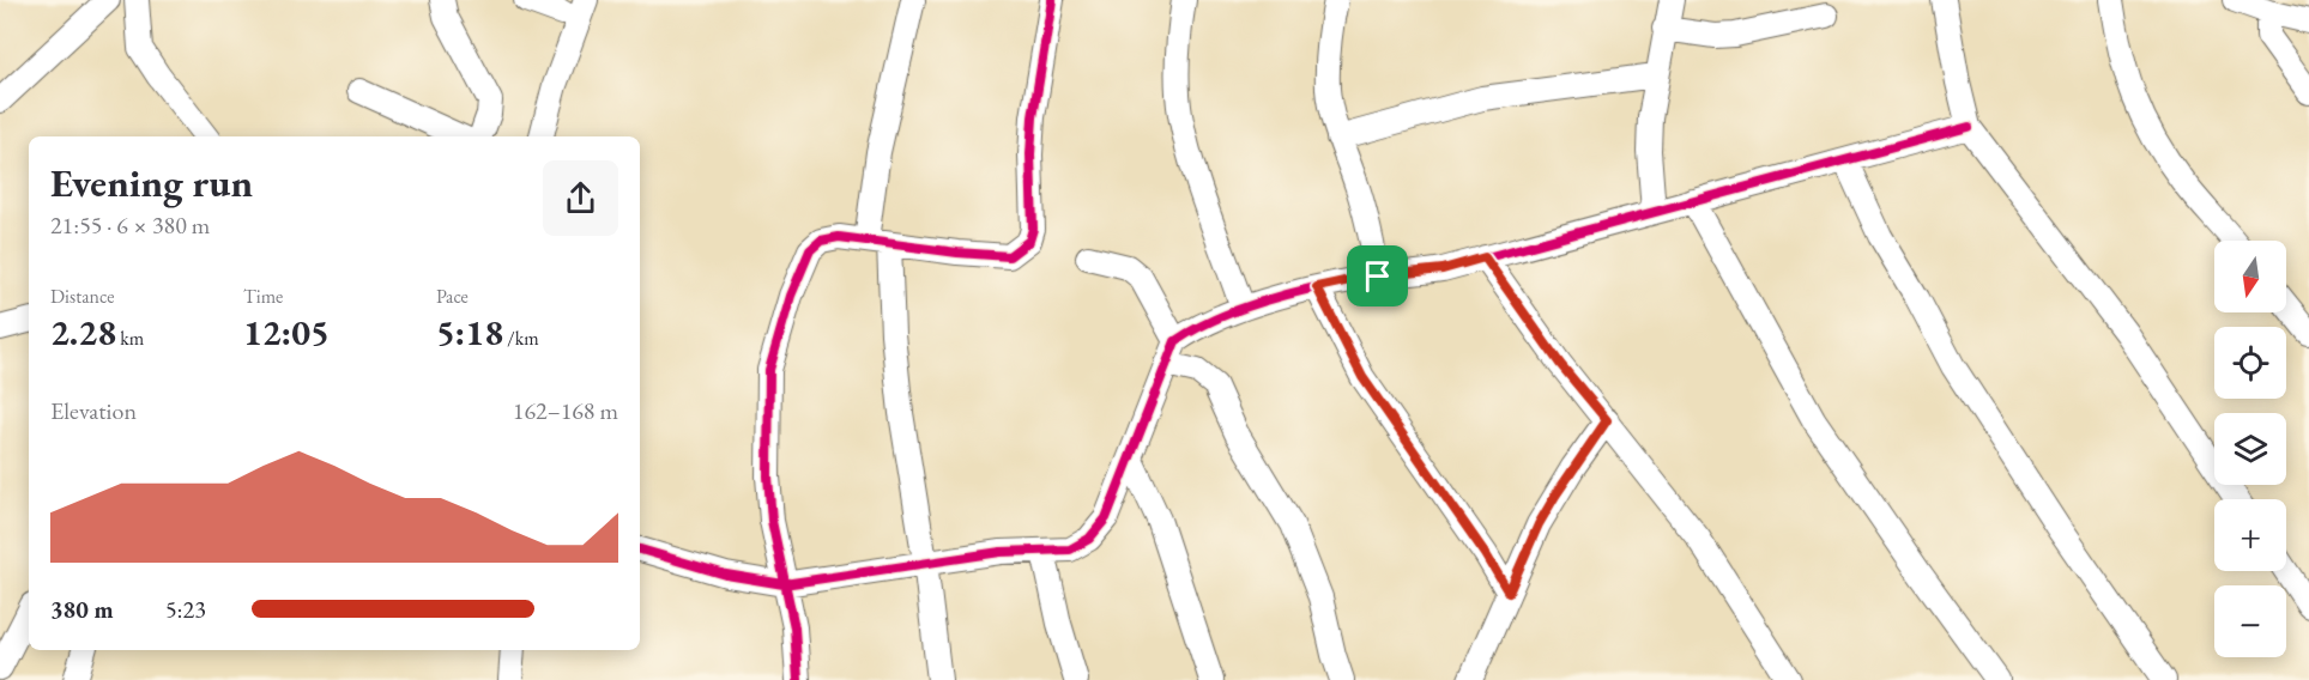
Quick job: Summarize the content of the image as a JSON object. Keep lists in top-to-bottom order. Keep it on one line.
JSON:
{"north":"bottom","page":{"heading":["Evening run","21:55 · 6 × 380 m"],"map_buttons":["+","−"],"stats":[["Distance","2.28 km"],["Time","12:05"],["Pace","5:18 /km"]],"chart":["Elevation","162–168 m"],"list":[{"name":"380 m","note":"5:23"}]}}
